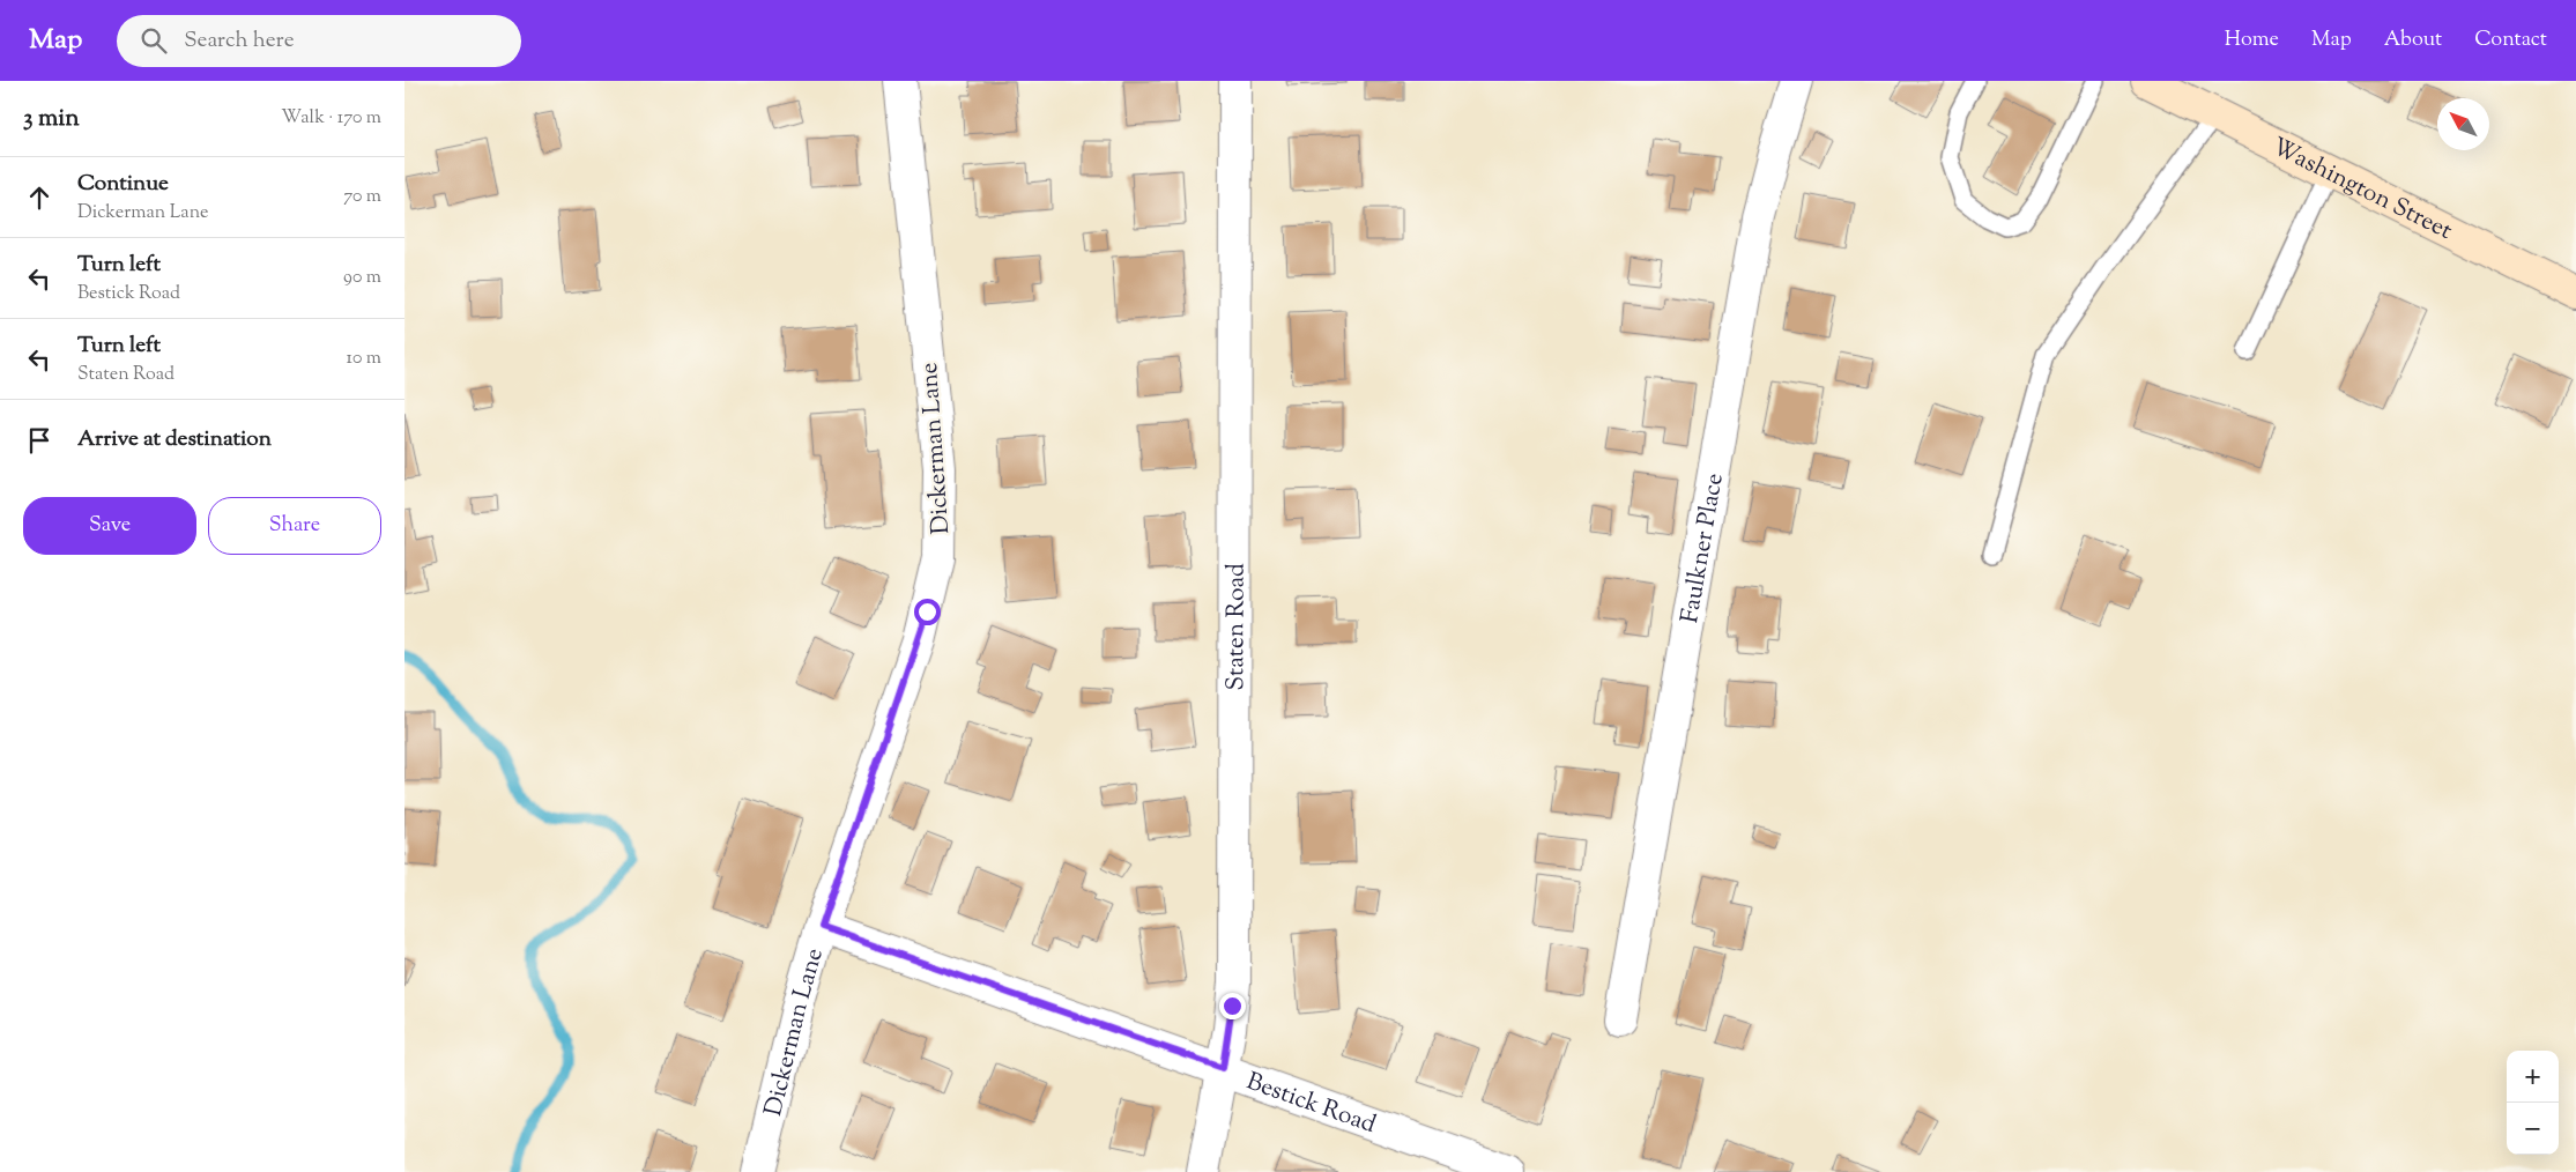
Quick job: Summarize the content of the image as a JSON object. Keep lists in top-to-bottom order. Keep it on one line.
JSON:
{"streets":{"main road":["Washington Street"],"street":["Dickerman Lane","Faulkner Place","Staten Road","Bestick Road"]},"crossings":[["Dickerman Lane","Bestick Road"],["Staten Road","Bestick Road"]],"north":"top left","page":{"header":"Map","search":"Search here","nav":["Home","Map","About","Contact"],"heading":["3 min","Walk · 170 m"],"list":[["Continue","Dickerman Lane","70 m"],["Turn left","Bestick Road","90 m"],["Turn left","Staten Road","10 m"],"Arrive at destination"],"buttons":["Save","Share"],"map_buttons":["+","−"]}}
